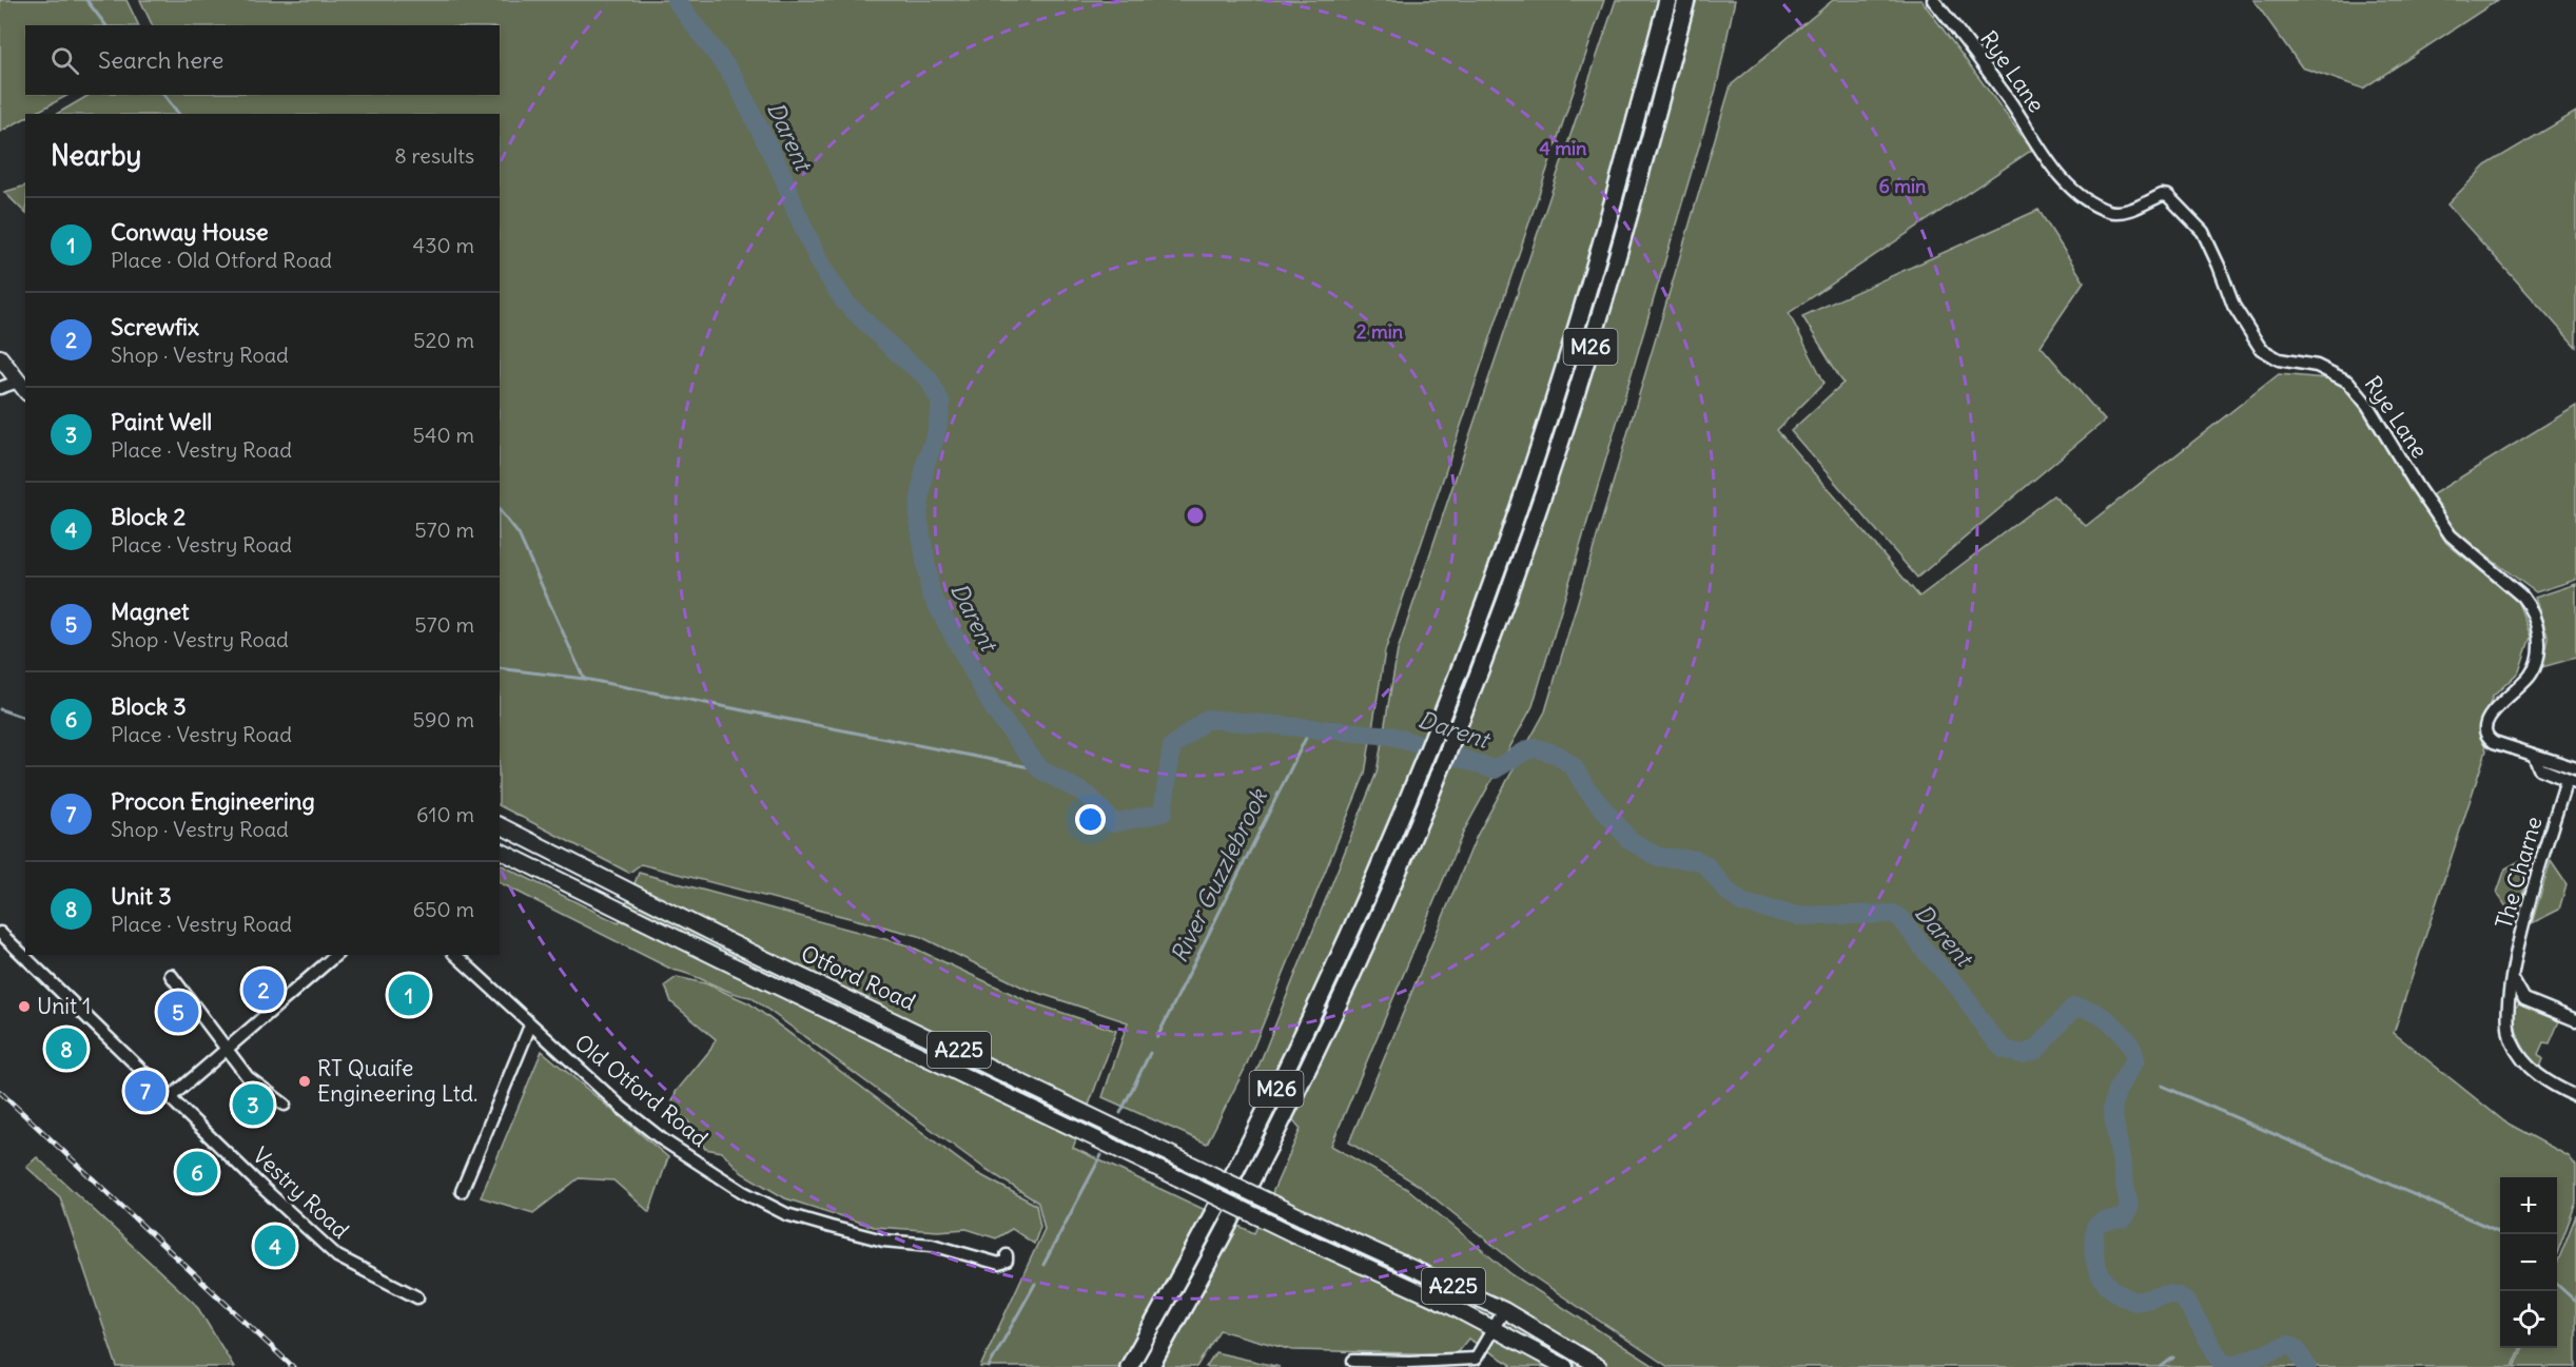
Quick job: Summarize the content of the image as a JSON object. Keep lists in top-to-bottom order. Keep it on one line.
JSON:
{"streets":{"highway":["M26"],"main road":["Otford Road","A225"],"street":["Rye Lane","The Charne","Old Otford Road","Vestry Road"]},"crossings":[["Otford Road","A225"]],"water":["Darent","River Guzzlebrook"],"places":["Unit 1","RT Quaife Engineering Ltd."],"page":{"search":"Search here","heading":["Nearby","8 results"],"list":[{"mark":"1","name":"Conway House","note":"Place · Old Otford Road","value":"430 m"},{"mark":"2","name":"Screwfix","note":"Shop · Vestry Road","value":"520 m"},{"mark":"3","name":"Paint Well","note":"Place · Vestry Road","value":"540 m"},{"mark":"4","name":"Block 2","note":"Place · Vestry Road","value":"570 m"},{"mark":"5","name":"Magnet","note":"Shop · Vestry Road","value":"570 m"},{"mark":"6","name":"Block 3","note":"Place · Vestry Road","value":"590 m"},{"mark":"7","name":"Procon Engineering","note":"Shop · Vestry Road","value":"610 m"},{"mark":"8","name":"Unit 3","note":"Place · Vestry Road","value":"650 m"}],"pins":["2","1","5","8","7","3","6","4"],"map_buttons":["+","−"]},"rings":["4 min","6 min","2 min"]}
